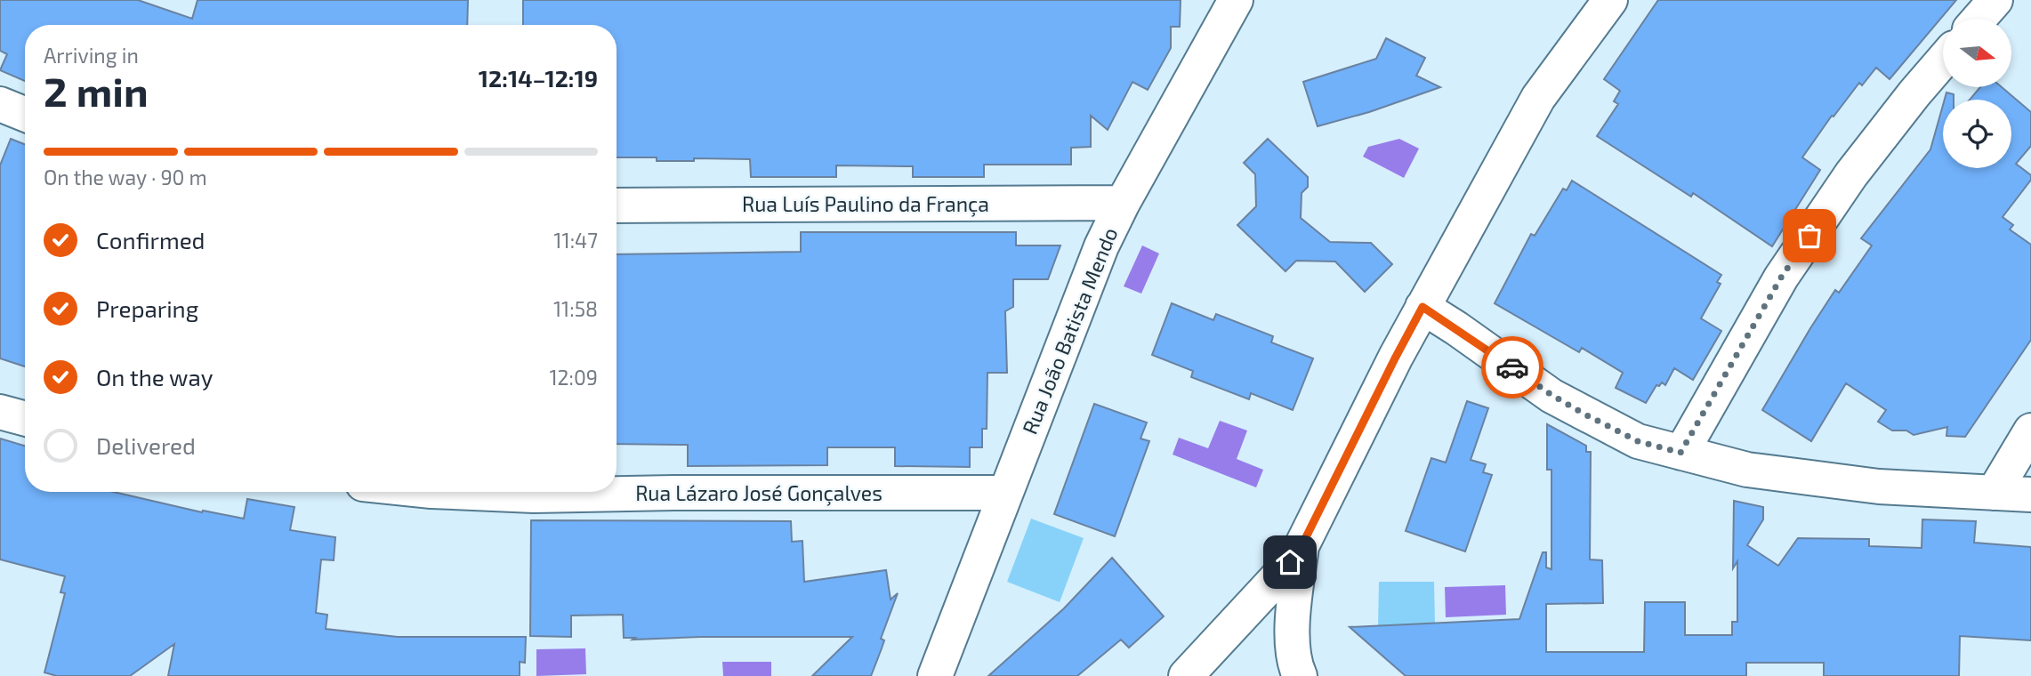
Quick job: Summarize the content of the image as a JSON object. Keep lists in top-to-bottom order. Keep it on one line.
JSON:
{"streets":{"street":["Rua Luís Paulino da França","Rua João Batista Mendo","Rua Lázaro José Gonçalves"]},"crossings":[["Rua Luís Paulino da França","Rua João Batista Mendo"],["Rua João Batista Mendo","Rua Lázaro José Gonçalves"]],"north":"right","page":{"heading":["2 min","Arriving in","12:14–12:19"],"bar":"On the way · 90 m","list":[["Confirmed","11:47"],["Preparing","11:58"],["On the way","12:09"],"Delivered"]}}
